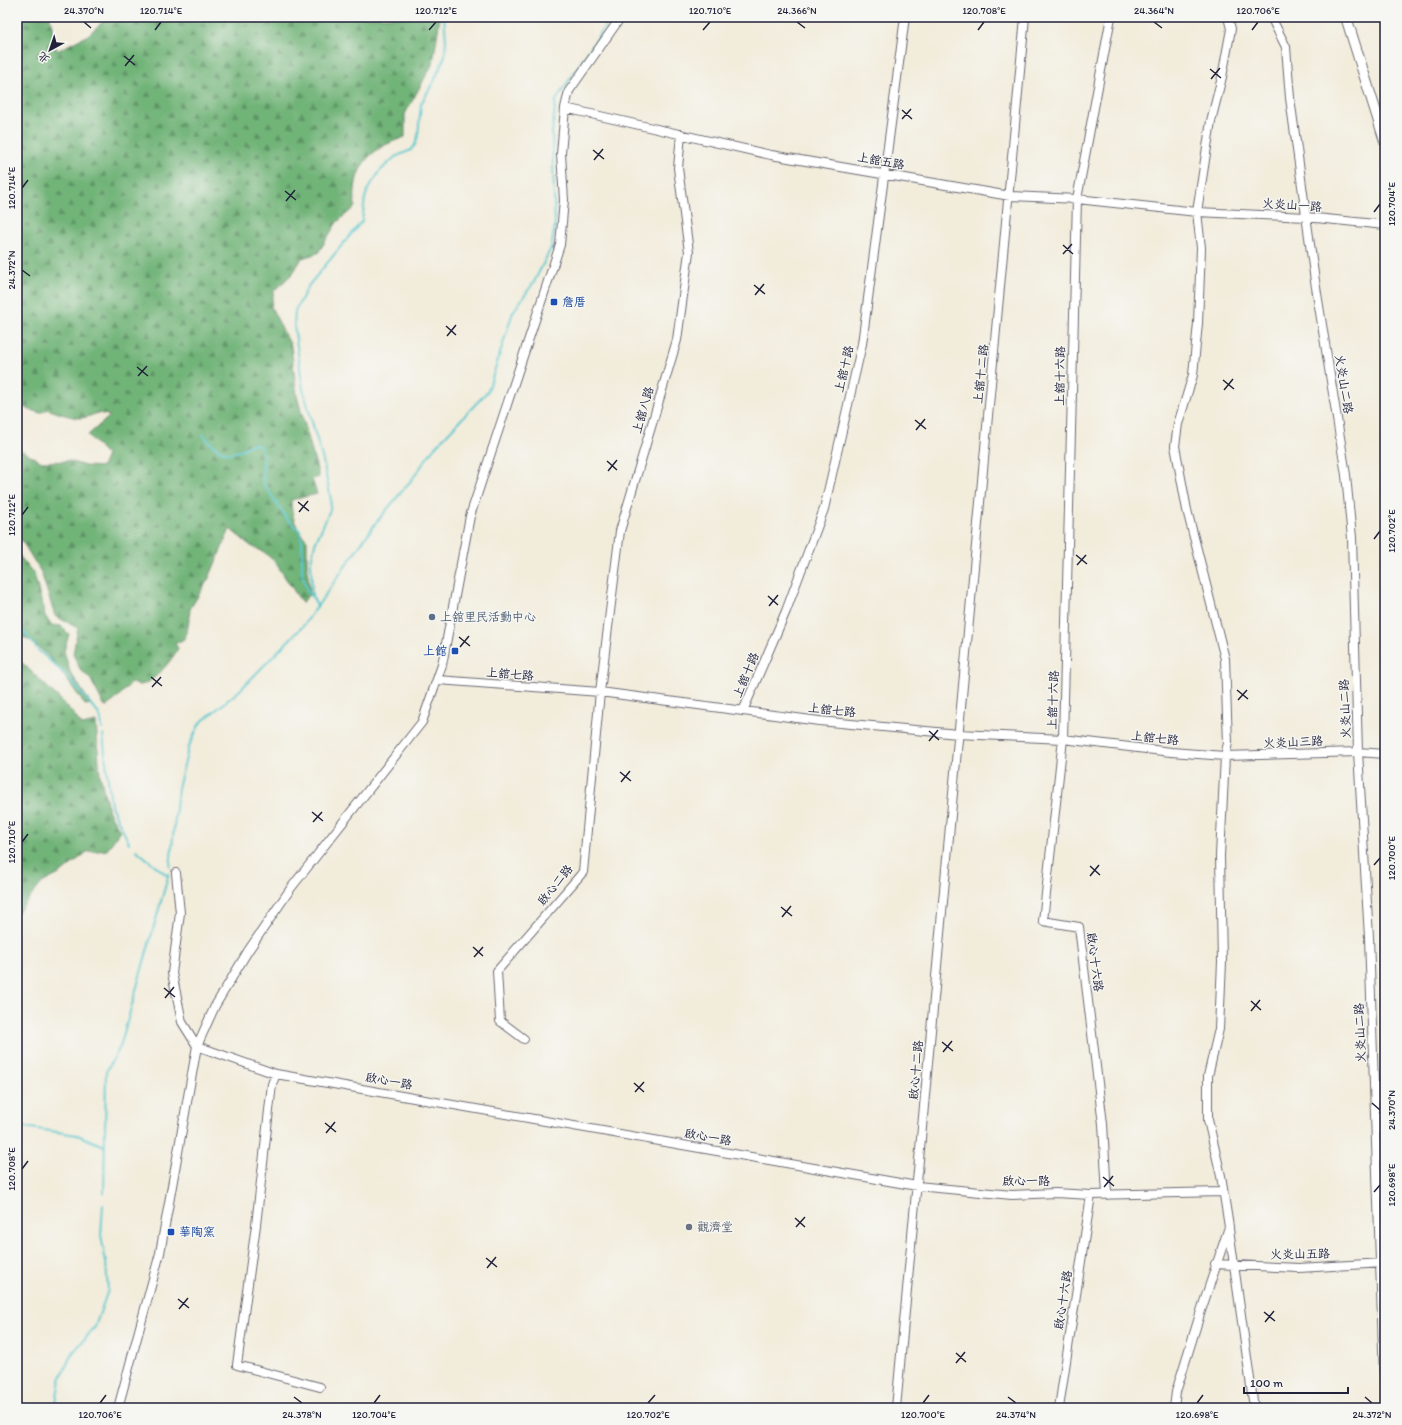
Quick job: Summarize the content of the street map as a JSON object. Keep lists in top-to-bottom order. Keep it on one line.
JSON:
{"streets":{"street":["上舘五路","火炎山一路","上舘十路","上舘十二路","上舘十六路","火炎山二路","上舘八路","上舘七路","火炎山三路","啟心二路","啟心十六路","啟心十二路","啟心一路","火炎山五路"]},"crossings":[["上舘五路","火炎山一路"],["上舘五路","上舘十路"],["上舘五路","上舘十二路"],["上舘五路","上舘十六路"],["上舘五路","上舘八路"],["火炎山一路","火炎山二路"],["上舘十路","上舘七路"],["上舘十二路","上舘七路"],["上舘十二路","啟心十二路"],["上舘十六路","上舘七路"],["上舘十六路","啟心十六路"],["火炎山二路","火炎山三路"],["火炎山二路","火炎山五路"],["上舘八路","上舘七路"],["上舘八路","啟心二路"],["上舘七路","火炎山三路"],["上舘七路","啟心二路"],["上舘七路","啟心十六路"],["上舘七路","啟心十二路"],["啟心十六路","啟心一路"],["啟心十二路","啟心一路"]],"places":{"transit":["詹厝","上館","華陶窯"],"other":["上舘里民活動中心","觀濟堂"]},"scale_bar":"100 m","north":"bottom left","coordinates":["24.370°N","120.714°E","120.712°E","120.710°E","24.366°N","120.708°E","24.364°N","120.706°E","120.704°E","24.372°N","120.702°E","120.700°E","120.698°E","24.378°N","24.374°N"]}
